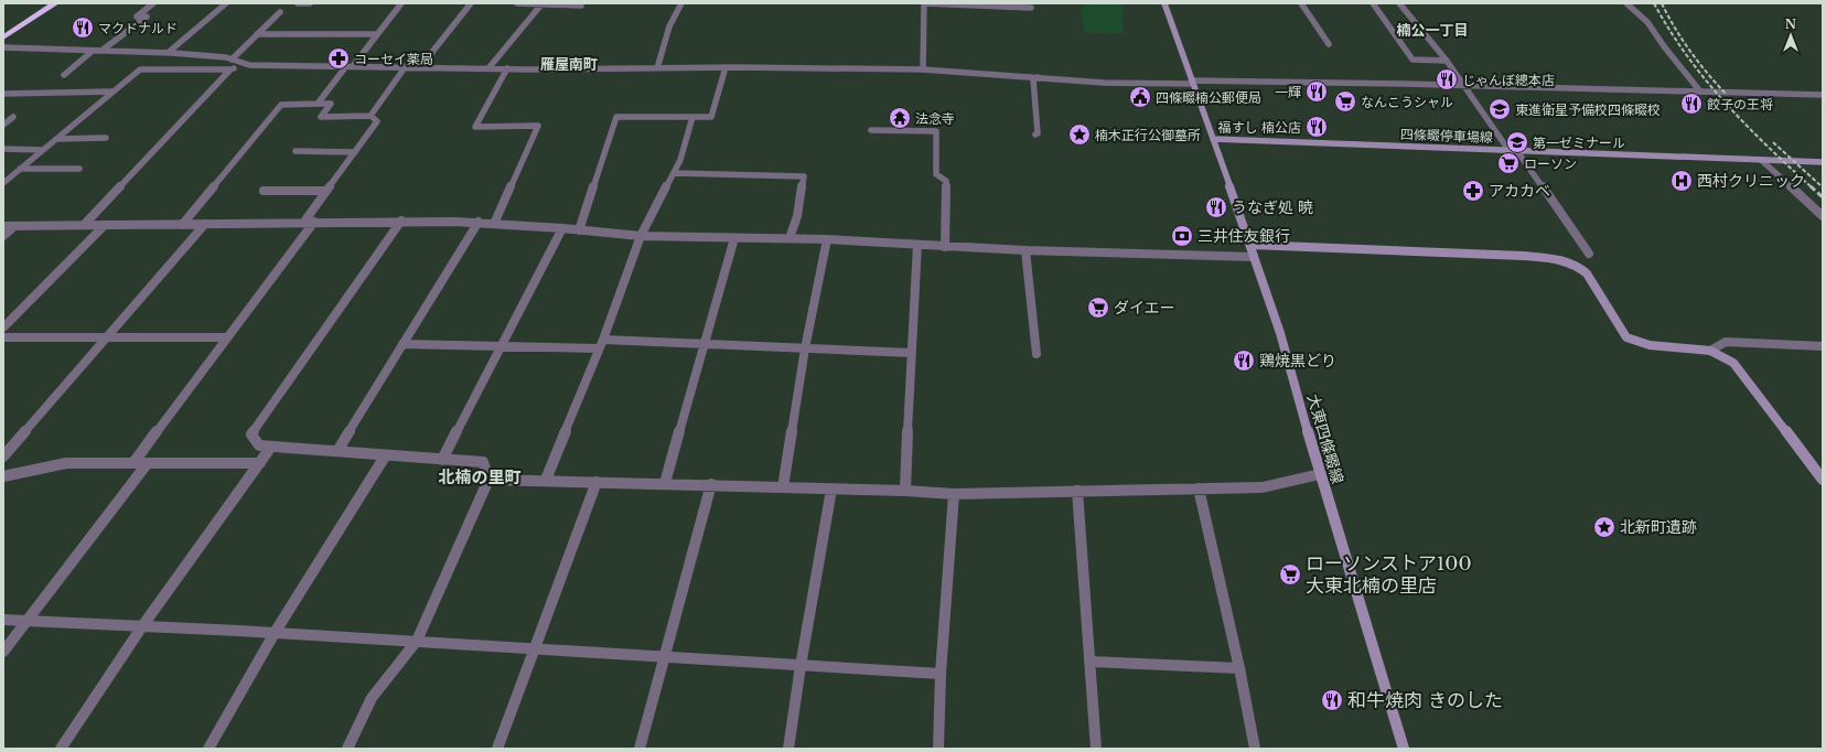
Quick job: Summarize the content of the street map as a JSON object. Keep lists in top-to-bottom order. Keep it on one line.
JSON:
{"streets":{"main road":["四條畷停車場線","大東四條畷線"]},"crossings":[["四條畷停車場線","大東四條畷線"]],"districts":["楠公一丁目","雁屋南町","北楠の里町"],"places":{"restaurant":["マクドナルド","じゃんぼ總本店","一輝","餃子の王将","福すし 楠公店","うなぎ処 暁","鶏焼黒どり","和牛焼肉 きのした"],"pharmacy":["コーセイ薬局","アカカベ"],"public building":["四條畷楠公郵便局"],"supermarket":["なんこうシャル","ローソン","ダイエー","ローソンストア100 大東北楠の里店"],"school or university":["東進衛星予備校四條畷校","第一ゼミナール"],"temple":["法念寺"],"place":["楠木正行公御墓所","北新町遺跡"],"hospital":["西村クリニック"],"bank":["三井住友銀行"]},"north":"top"}
